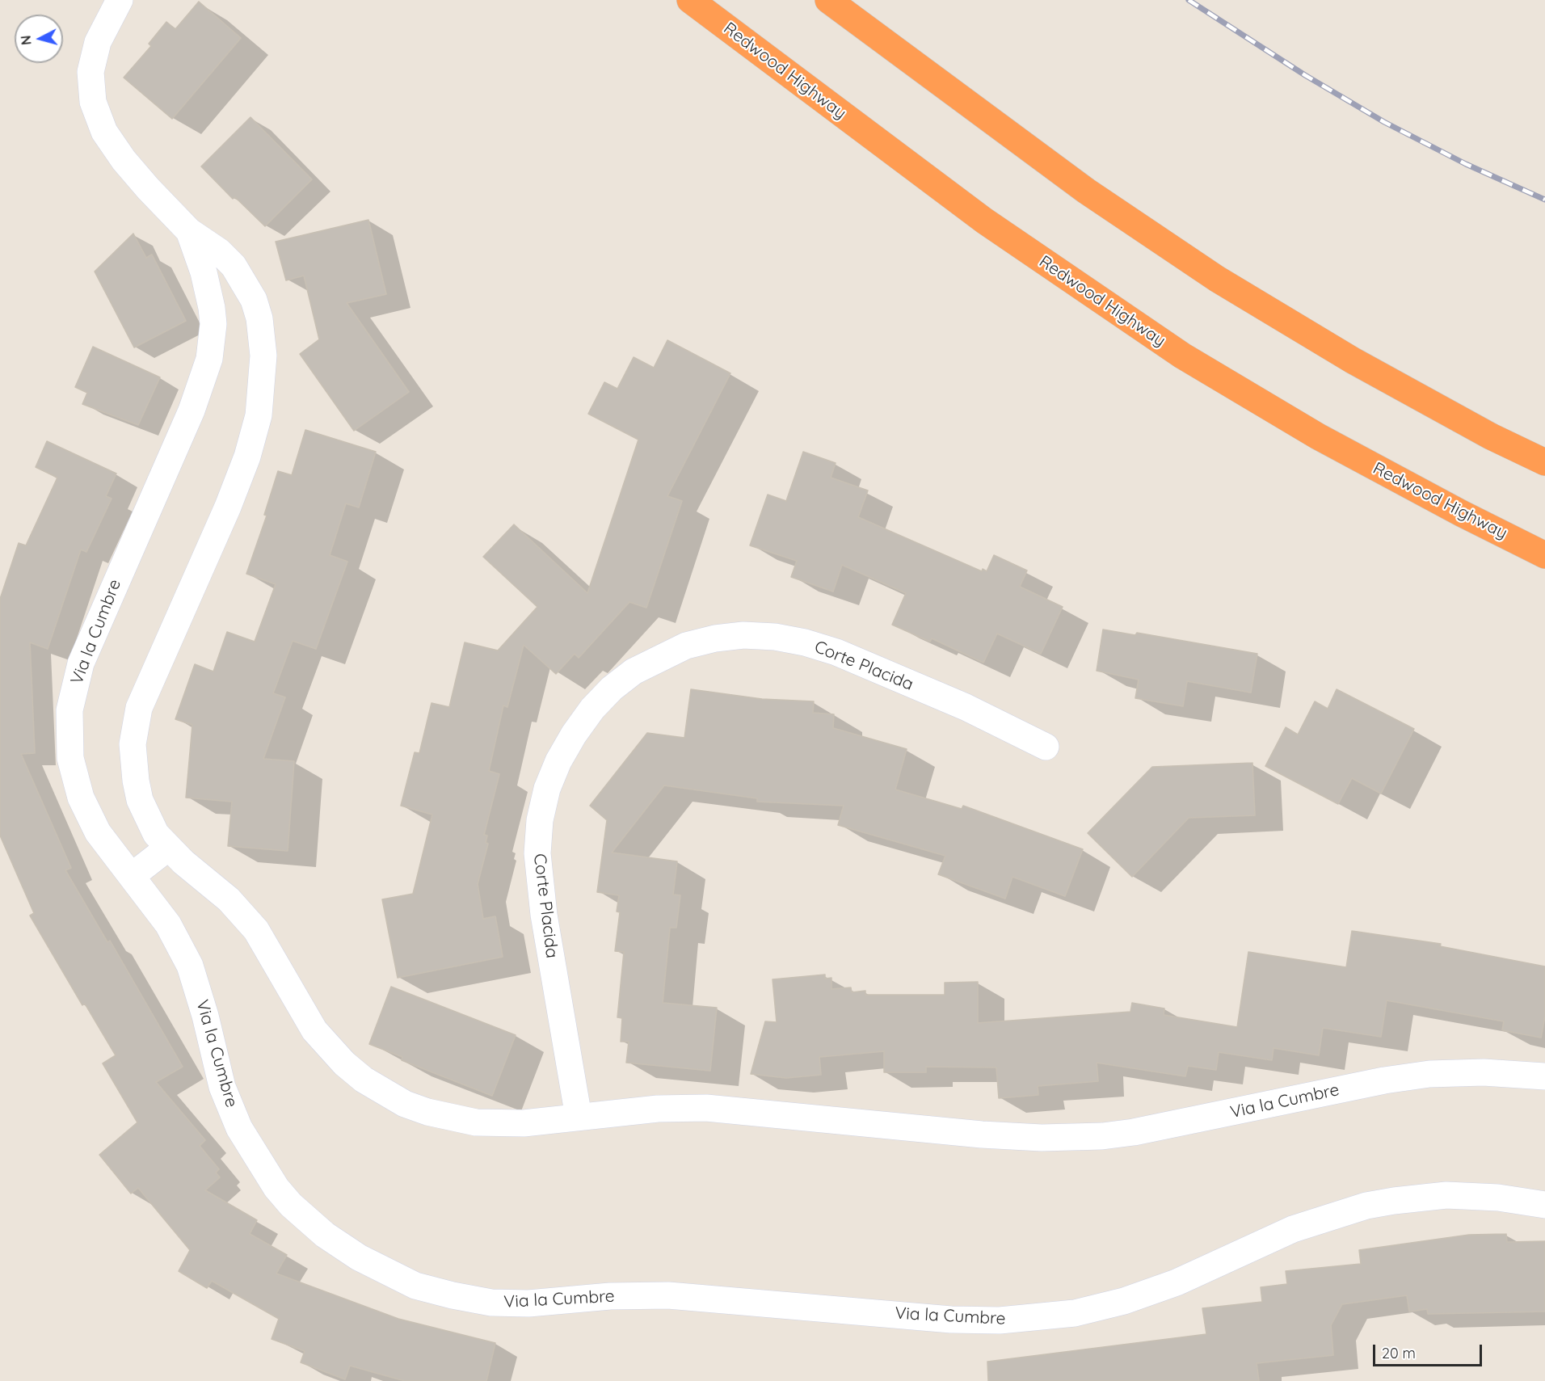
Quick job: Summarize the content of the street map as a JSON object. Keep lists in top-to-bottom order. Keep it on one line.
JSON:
{"streets":{"highway":["Redwood Highway"],"street":["Via la Cumbre","Corte Placida"]},"crossings":[["Via la Cumbre","Corte Placida"]],"scale_bar":"20 m","north":"left"}
